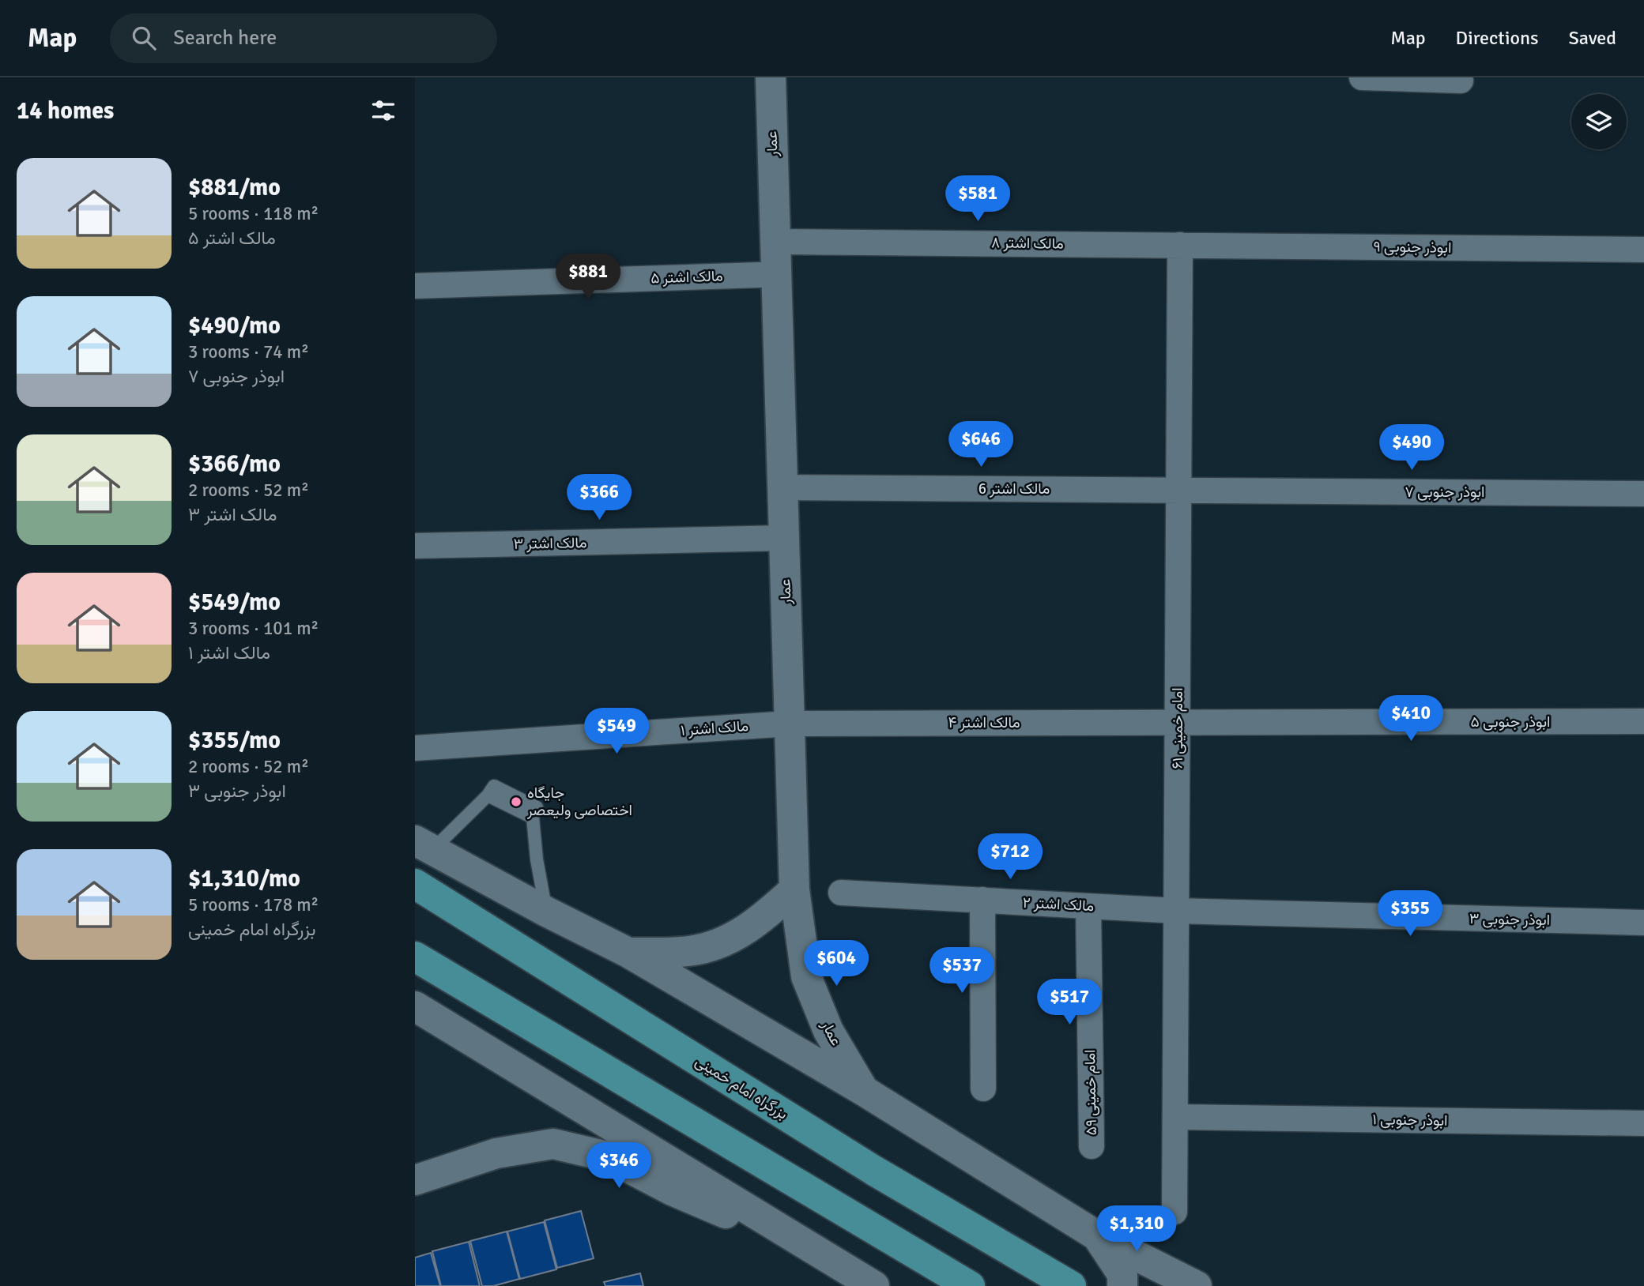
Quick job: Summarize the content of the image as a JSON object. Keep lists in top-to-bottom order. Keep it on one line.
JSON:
{"streets":{"highway":["بزرگراه امام خمینی"],"street":["عمار","مالک اشتر ۸","ابوذر جنوبی ۹","مالک اشتر ۵","مالک اشتر 6","ابوذر جنوبی ۷","مالک اشتر ۳","ابوذر جنوبی ۵","مالک اشتر ۴","مالک اشتر ۱","امام خمینی ۶۱","مالک اشتر ۲","ابوذر جنوبی ۳","امام خمینی ۵۹","ابوذر جنوبی ۱"]},"crossings":[["عمار","مالک اشتر ۸"],["عمار","مالک اشتر 6"],["عمار","مالک اشتر ۳"],["عمار","مالک اشتر ۴"],["عمار","مالک اشتر ۱"],["مالک اشتر ۸","ابوذر جنوبی ۹"],["مالک اشتر ۸","امام خمینی ۶۱"],["ابوذر جنوبی ۹","امام خمینی ۶۱"],["مالک اشتر 6","ابوذر جنوبی ۷"],["مالک اشتر 6","امام خمینی ۶۱"],["ابوذر جنوبی ۷","امام خمینی ۶۱"],["ابوذر جنوبی ۵","مالک اشتر ۴"],["ابوذر جنوبی ۵","امام خمینی ۶۱"],["مالک اشتر ۴","مالک اشتر ۱"],["مالک اشتر ۴","امام خمینی ۶۱"],["امام خمینی ۶۱","مالک اشتر ۲"],["امام خمینی ۶۱","ابوذر جنوبی ۳"],["امام خمینی ۶۱","ابوذر جنوبی ۱"],["مالک اشتر ۲","ابوذر جنوبی ۳"],["مالک اشتر ۲","امام خمینی ۵۹"]],"places":["جایگاه اختصاصی ولیعصر"],"page":{"header":"Map","search":"Search here","nav":["Map","Directions","Saved"],"heading":"14 homes","list":[{"name":"$881/mo","note":"5 rooms · 118 m² · مالک اشتر ۵"},{"name":"$490/mo","note":"3 rooms · 74 m² · ابوذر جنوبی ۷"},{"name":"$366/mo","note":"2 rooms · 52 m² · مالک اشتر ۳"},{"name":"$549/mo","note":"3 rooms · 101 m² · مالک اشتر ۱"},{"name":"$355/mo","note":"2 rooms · 52 m² · ابوذر جنوبی ۳"},{"name":"$1,310/mo","note":"5 rooms · 178 m² · بزرگراه امام خمینی"}],"price":["$581","$881","$646","$490","$366","$410","$549","$712","$355","$604","$537","$517","$346","$1,310"]}}
